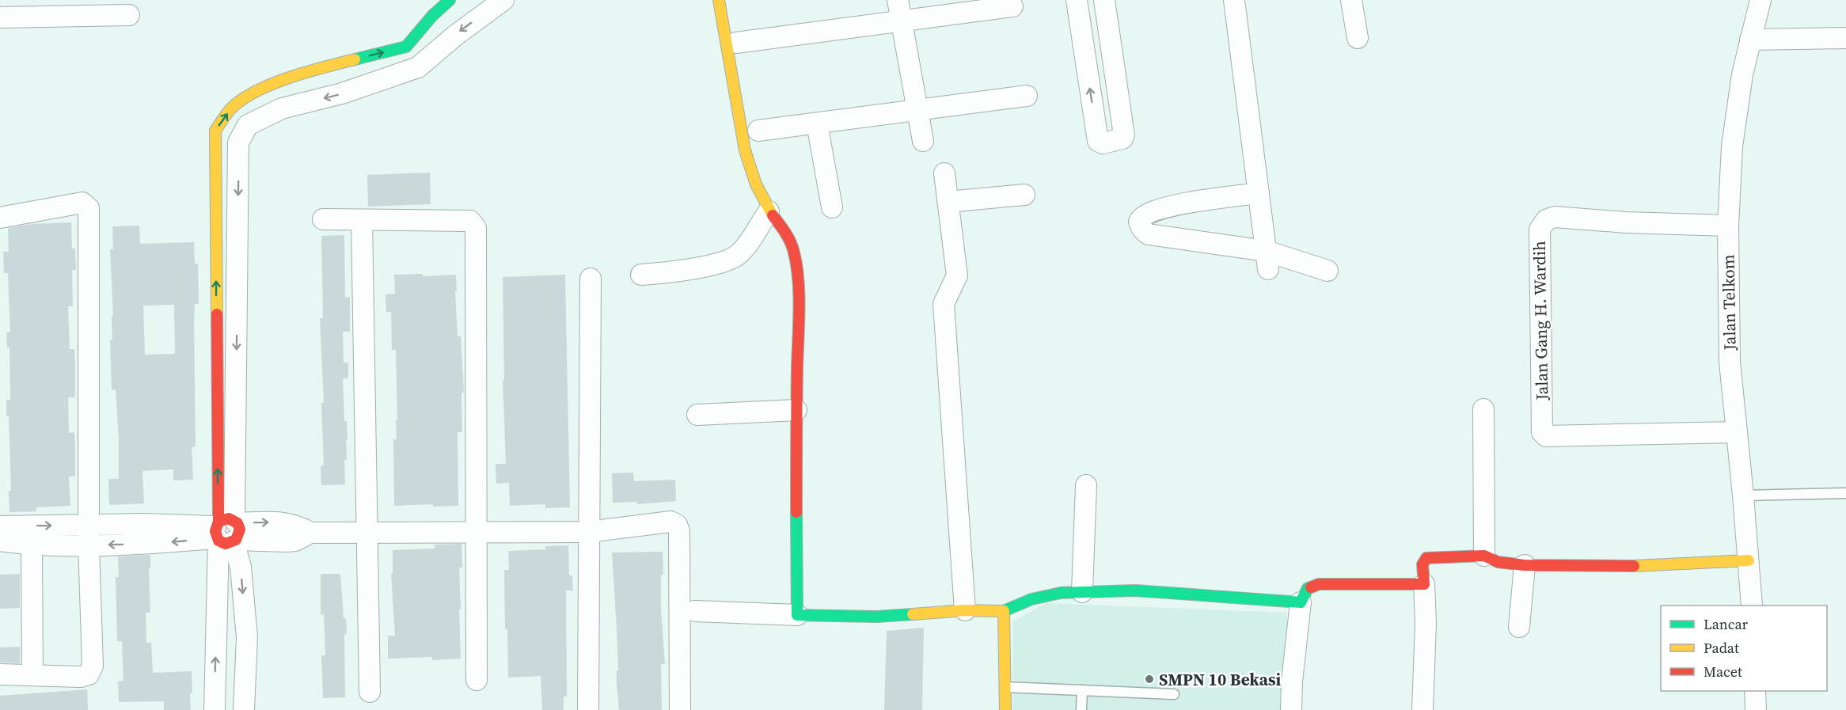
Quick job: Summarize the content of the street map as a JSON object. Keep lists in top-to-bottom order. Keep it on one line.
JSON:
{"streets":{"street":["Jalan Telkom","Jalan Gang H. Wardih"]},"crossings":[["Jalan Telkom","Jalan Gang H. Wardih"]],"places":["SMPN 10 Bekasi"],"legend":["Lancar","Padat","Macet"]}
